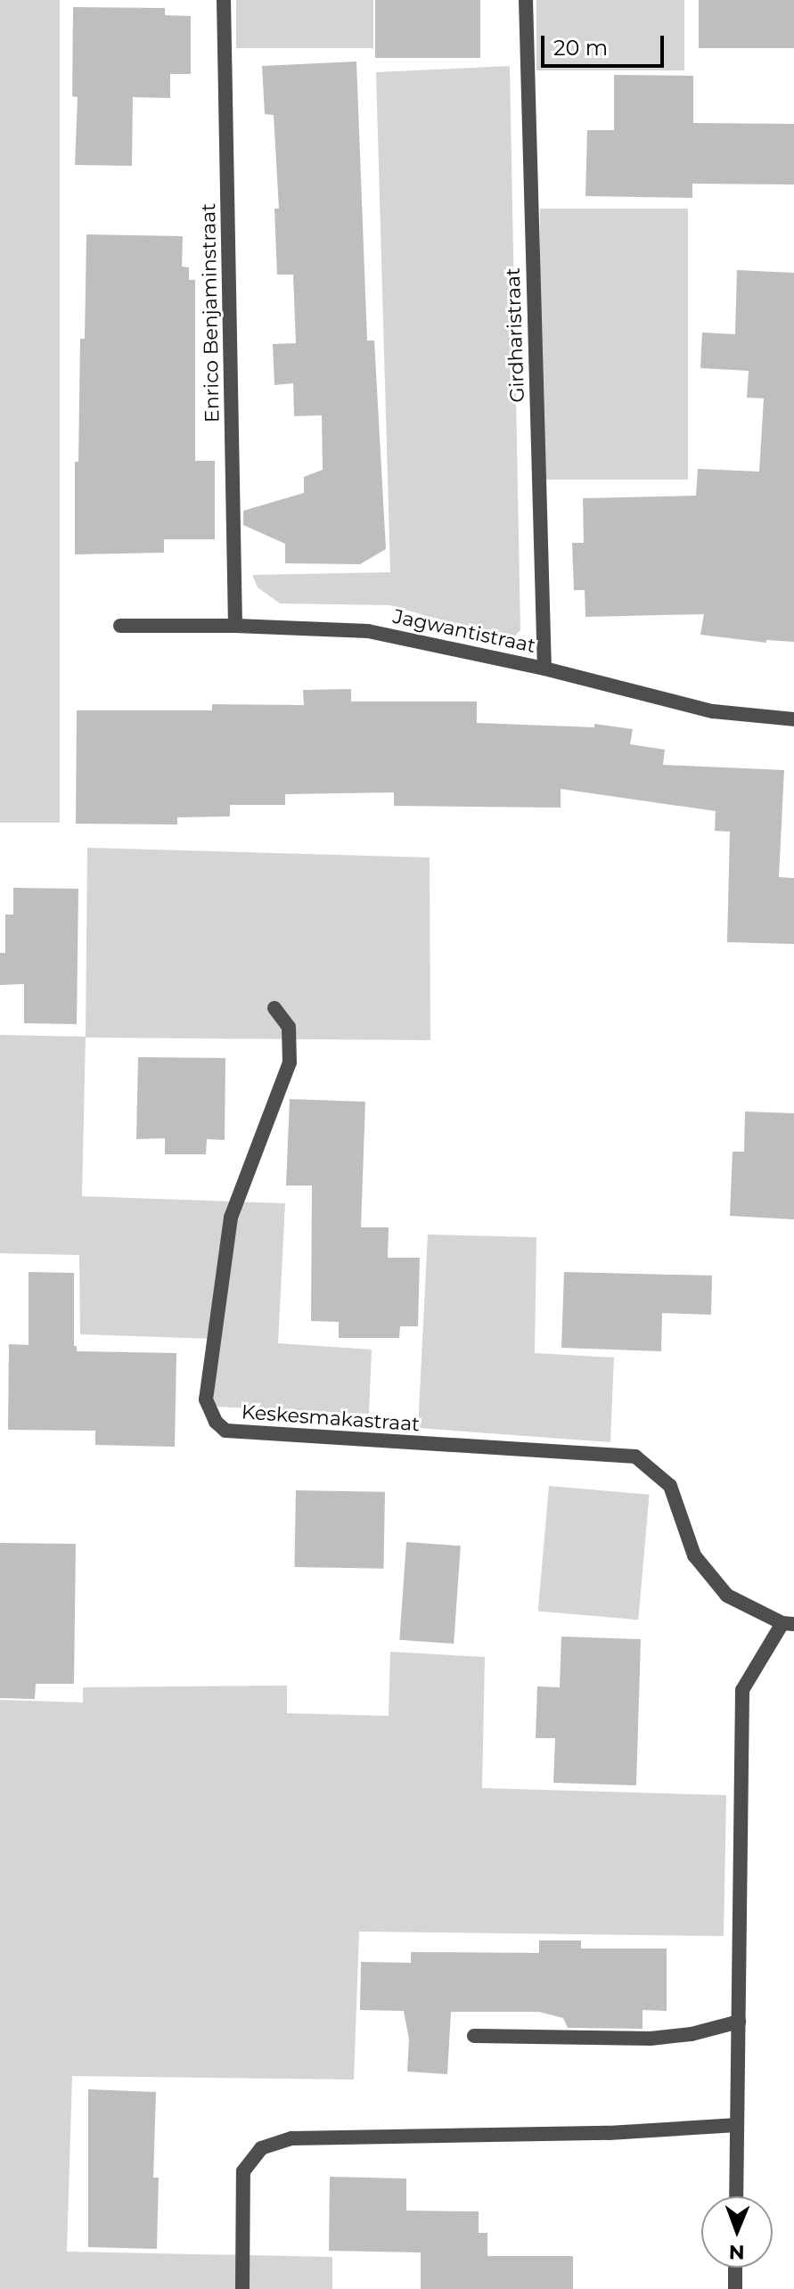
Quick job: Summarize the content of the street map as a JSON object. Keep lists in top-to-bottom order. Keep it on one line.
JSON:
{"streets":{"street":["Enrico Benjaminstraat","Girdharistraat","Jagwantistraat","Keskesmakastraat"]},"crossings":[["Enrico Benjaminstraat","Jagwantistraat"],["Girdharistraat","Jagwantistraat"]],"scale_bar":"20 m","north":"bottom"}
